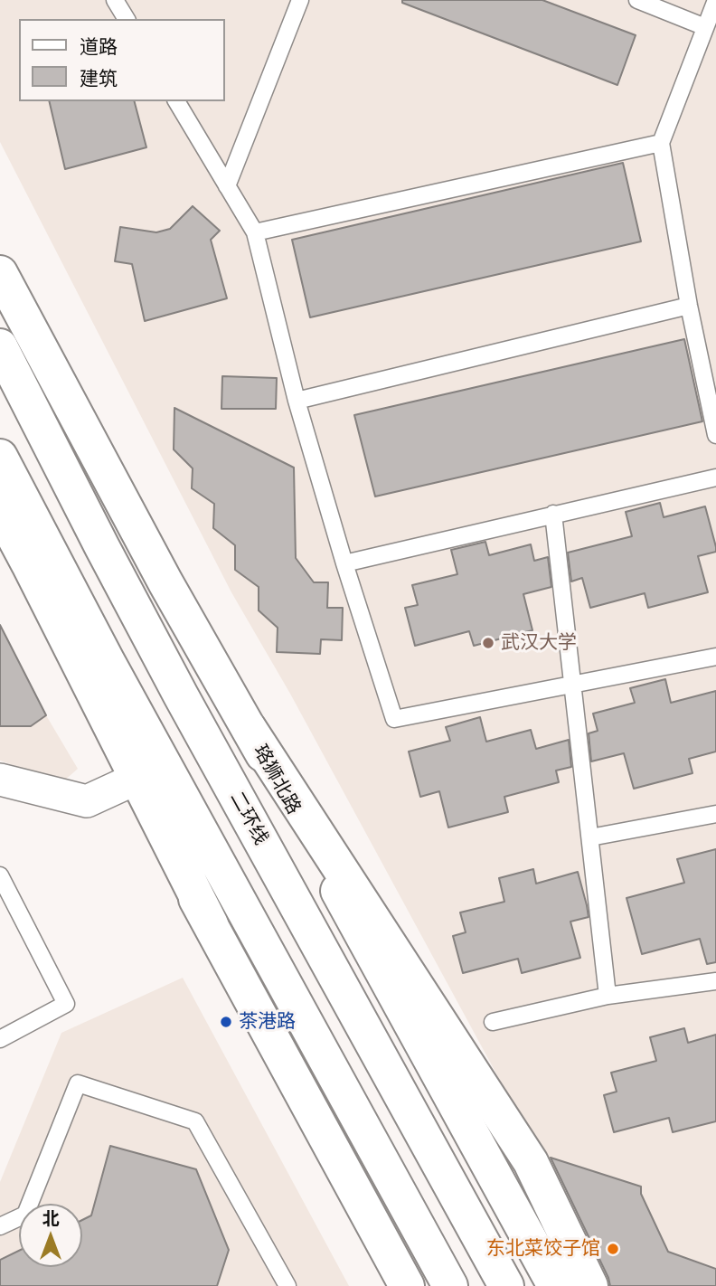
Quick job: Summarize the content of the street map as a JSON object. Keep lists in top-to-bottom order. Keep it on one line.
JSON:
{"streets":{"main road":["珞狮北路","二环线"]},"places":["武汉大学","茶港路","东北菜饺子馆"],"legend":["道路","建筑"],"north":"top"}
